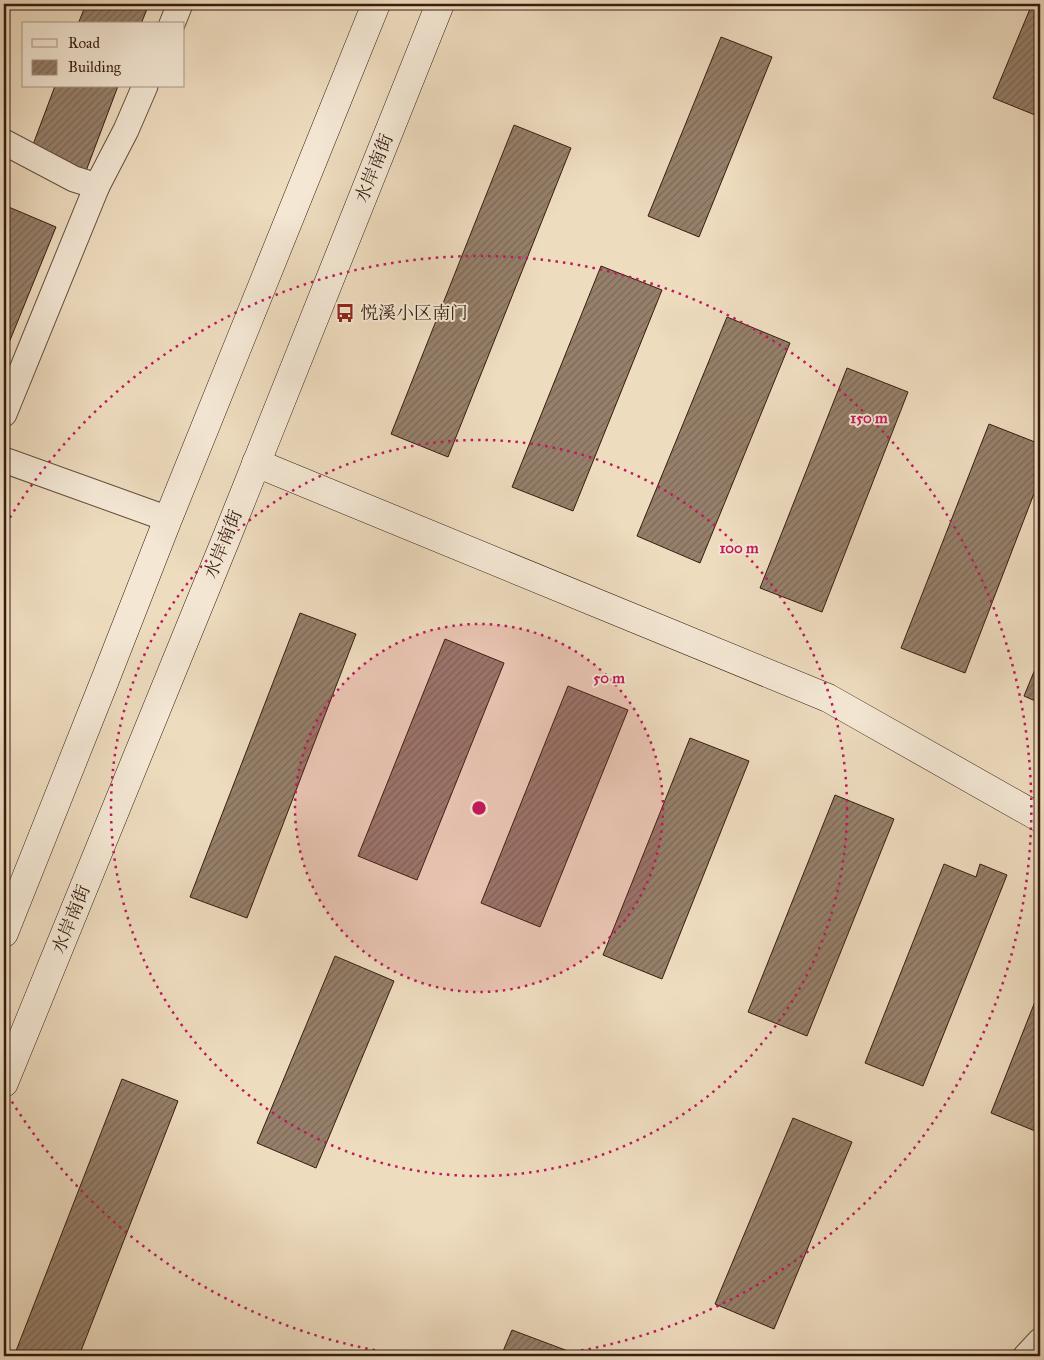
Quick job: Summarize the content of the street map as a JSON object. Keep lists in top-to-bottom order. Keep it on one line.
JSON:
{"streets":{"street":["水岸南街"]},"places":{"bus stop":["悦溪小区南门"]},"legend":["Road","Building"],"rings":["150 m","100 m","50 m"]}
